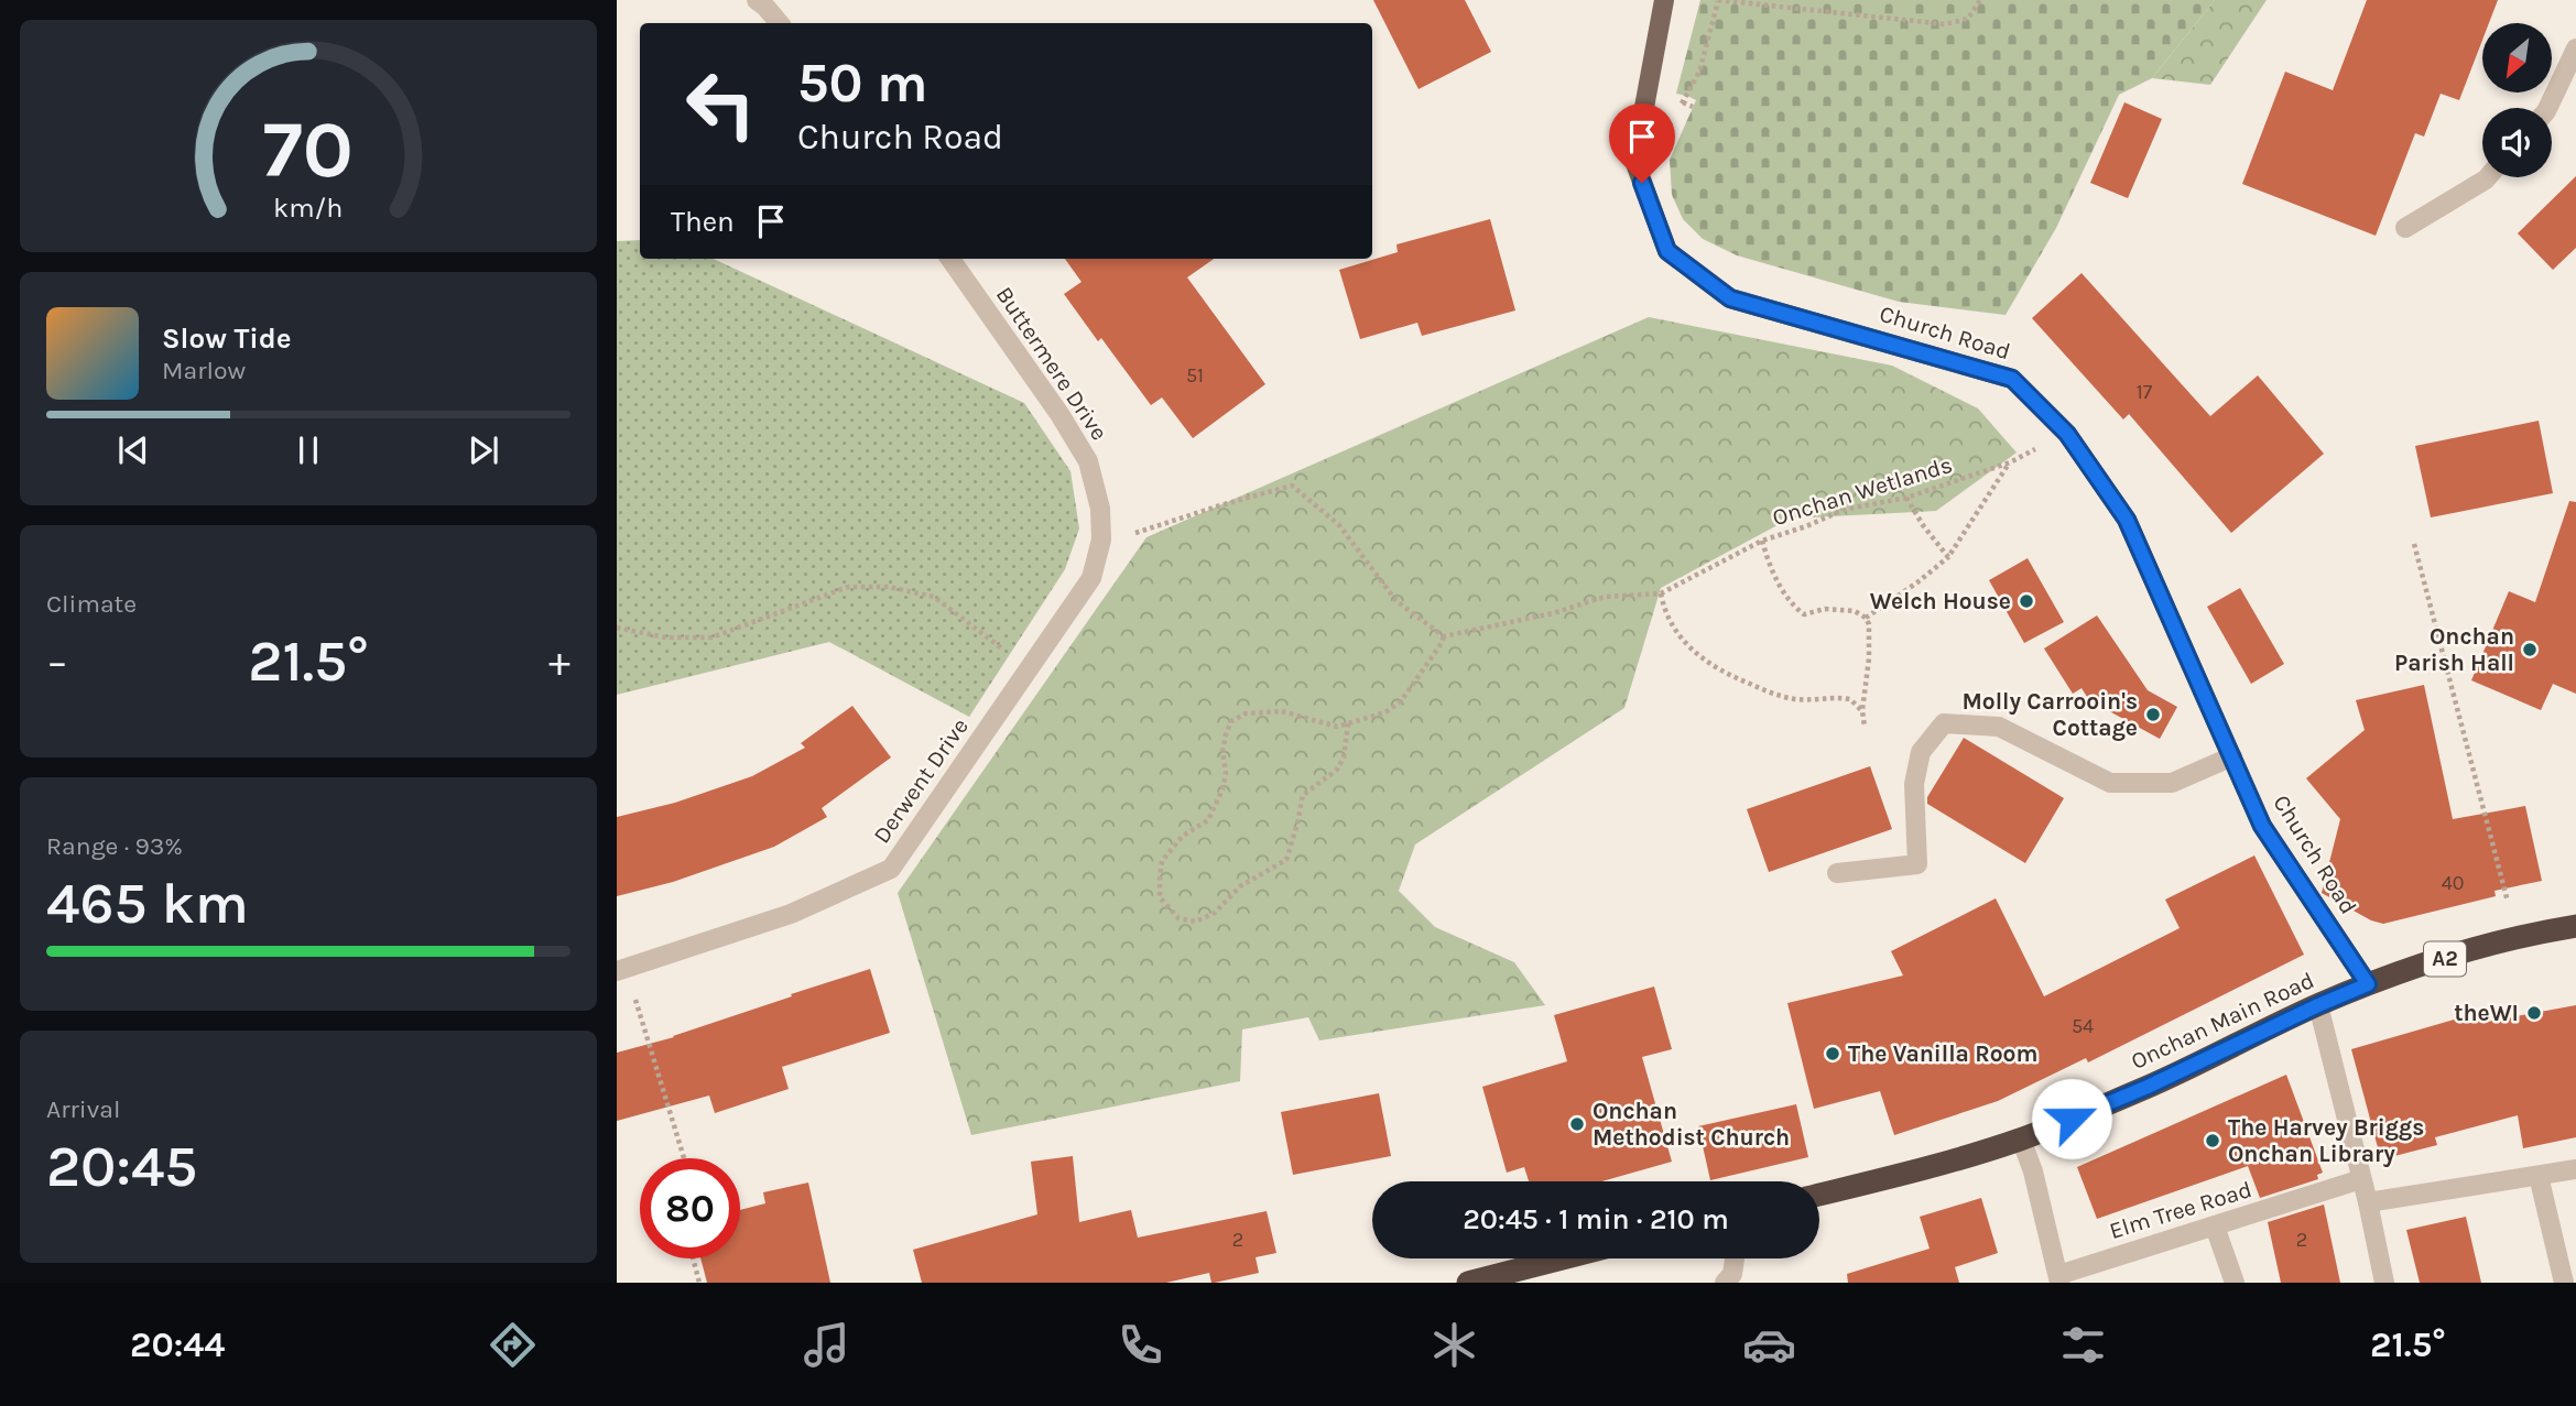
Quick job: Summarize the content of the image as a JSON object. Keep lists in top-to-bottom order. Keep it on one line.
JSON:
{"streets":{"highway":["A2","Onchan Main Road"],"main road":["Church Road"],"street":["Buttermere Drive","Derwent Drive","Elm Tree Road"],"path":["Onchan Wetlands"]},"crossings":[["Church Road","Onchan Wetlands"],["Church Road","Onchan Main Road"],["Buttermere Drive","Derwent Drive"]],"places":["Welch House","Onchan Parish Hall","Molly Carrooin's Cottage","theWI","The Vanilla Room","Onchan Methodist Church","The Harvey Briggs Onchan Library"],"house_numbers":["51","17","40","54","2","2"],"north":"bottom left","page":{"turn":["50 m","Church Road"],"then":"Then","song":["Slow Tide","Marlow"],"tile":["Climate",["Range · 93%","465 km"],["Arrival","20:45"]],"heat":["−","21.5°","+"],"limit":"80","trip":"20:45 · 1 min · 210 m","tabs":["20:44","21.5°"],"gauge":["70","km/h"]}}
